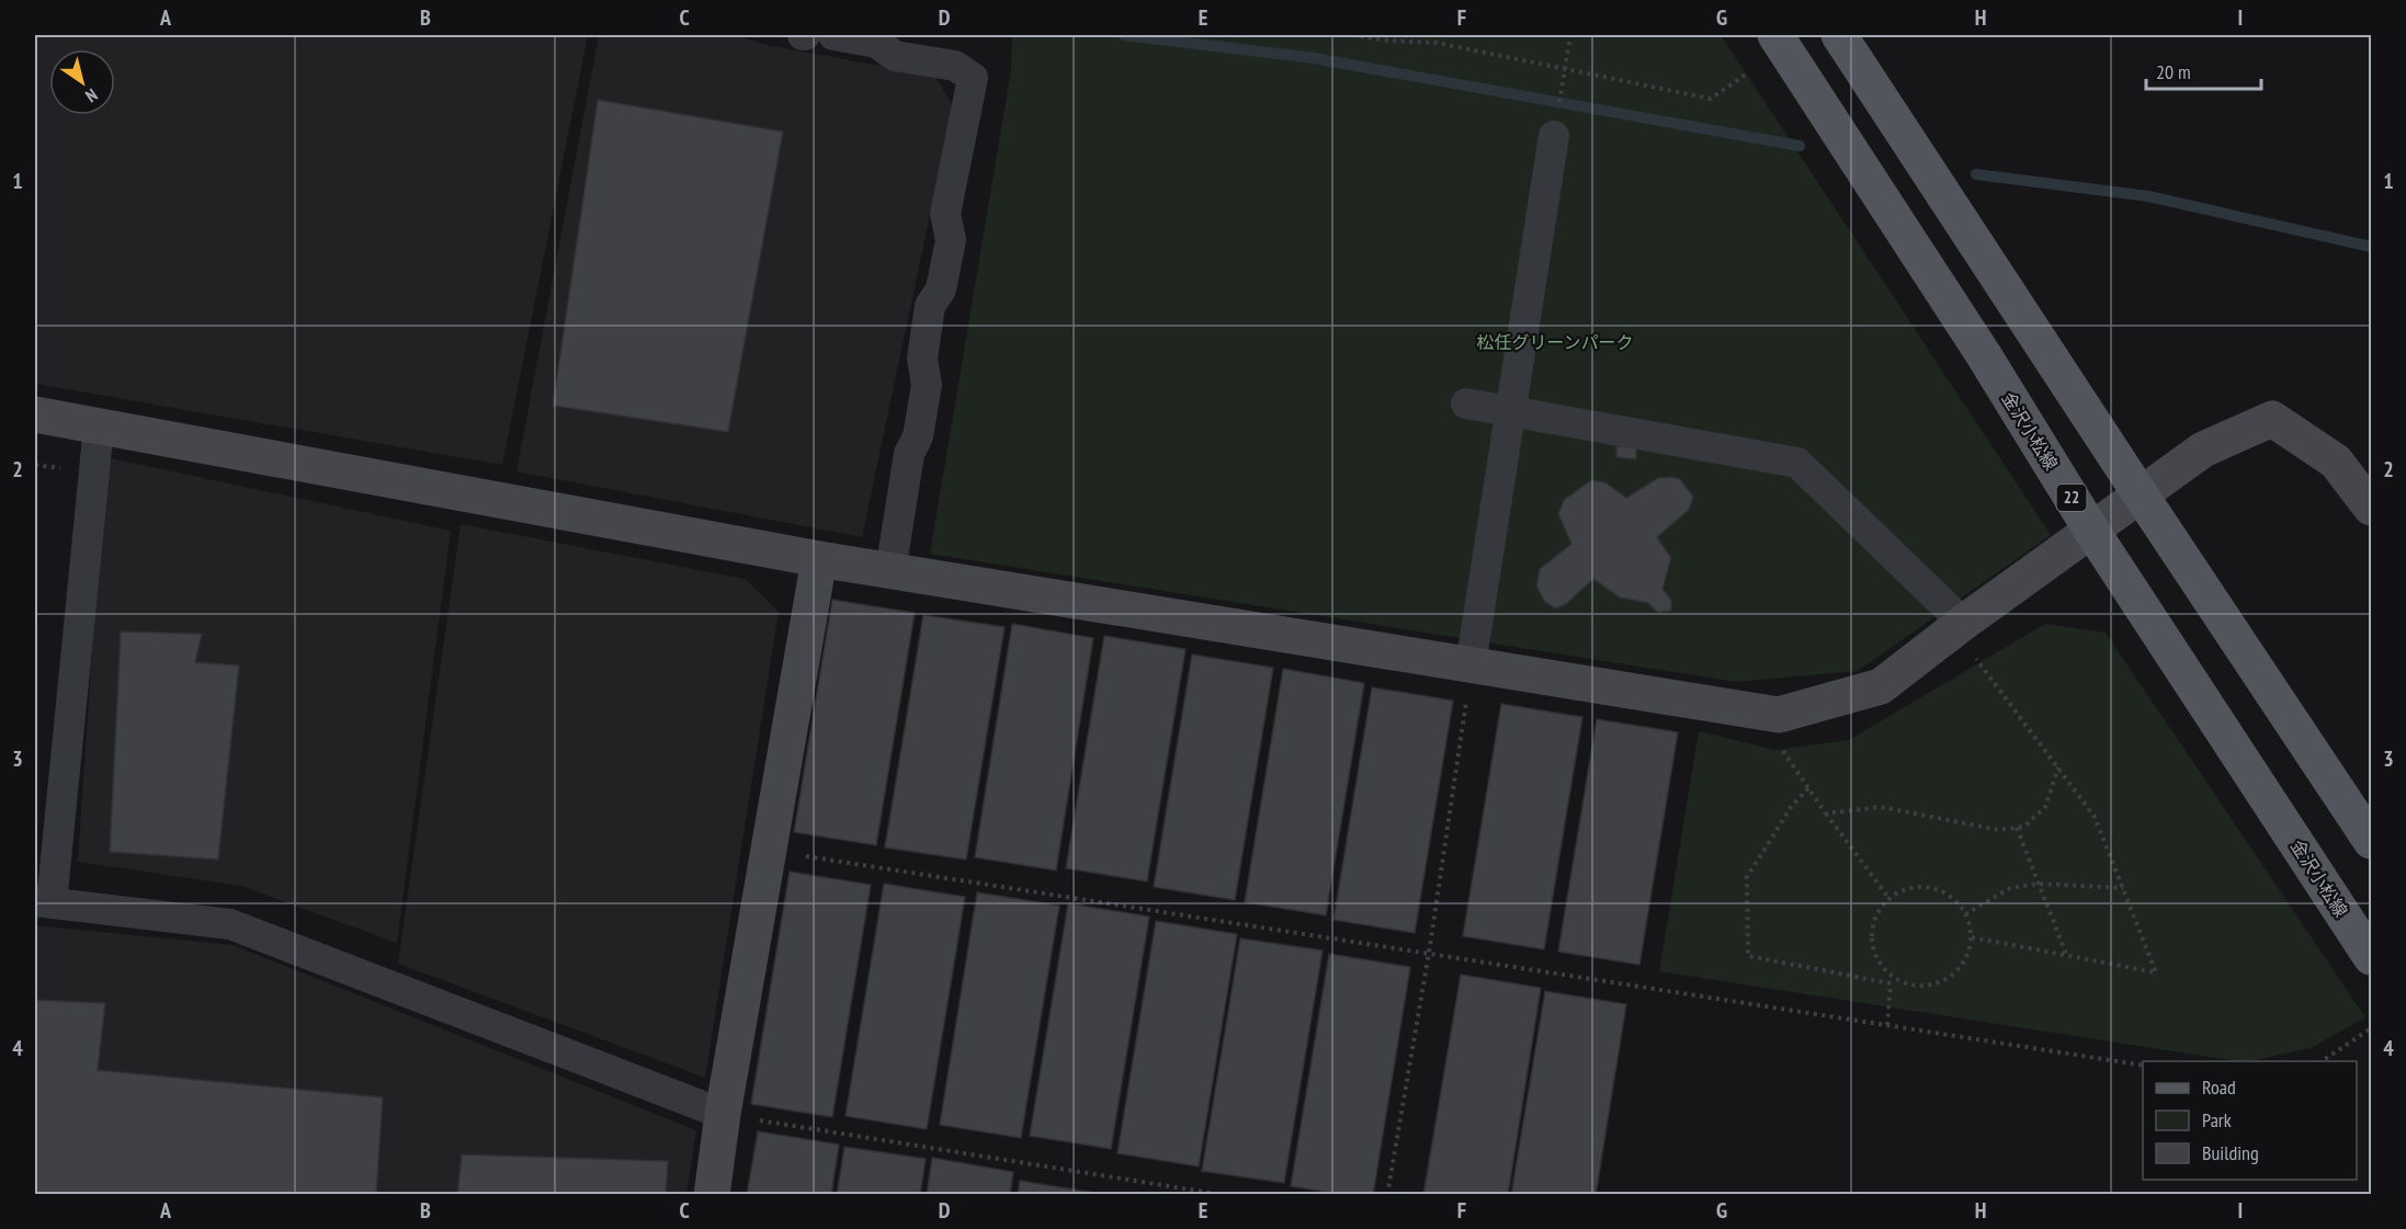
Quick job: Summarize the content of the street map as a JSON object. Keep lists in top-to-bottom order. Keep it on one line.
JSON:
{"streets":{"main road":["金沢小松線","22"]},"parks":["松任グリーンパーク"],"legend":["Road","Park","Building"],"scale_bar":"20 m","north":"bottom right","grid":{"columns":["A","B","C","D","E","F","G","H","I"],"rows":["1","2","3","4"]}}
